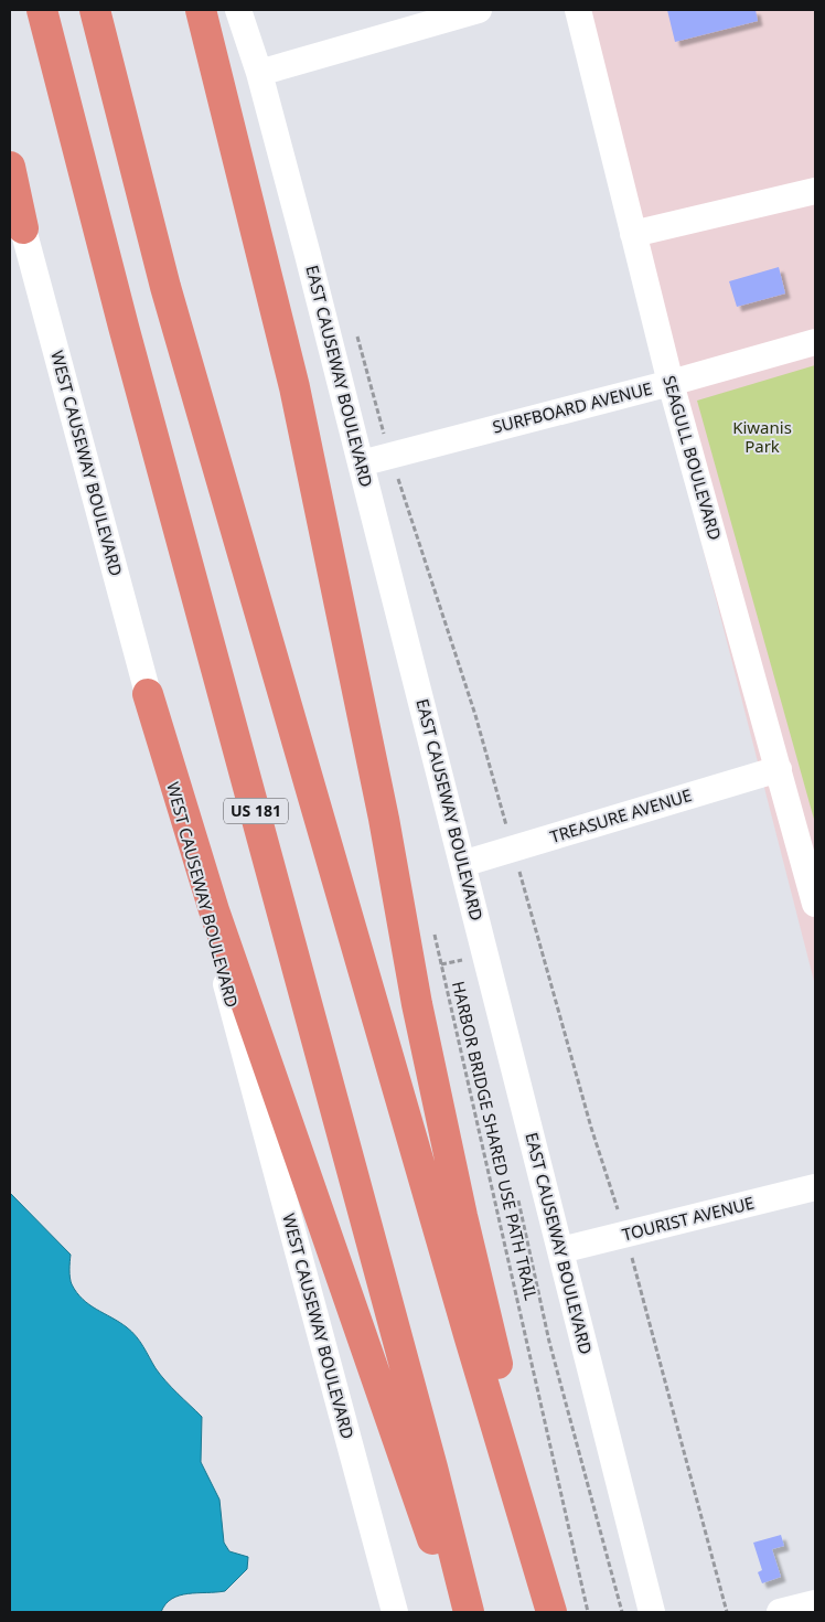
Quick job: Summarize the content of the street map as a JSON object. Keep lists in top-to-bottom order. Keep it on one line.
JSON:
{"streets":{"highway":["US 181"],"street":["EAST CAUSEWAY BOULEVARD","SURFBOARD AVENUE","SEAGULL BOULEVARD","WEST CAUSEWAY BOULEVARD","TREASURE AVENUE","TOURIST AVENUE"],"path":["HARBOR BRIDGE SHARED USE PATH TRAIL"]},"crossings":[["EAST CAUSEWAY BOULEVARD","SURFBOARD AVENUE"],["EAST CAUSEWAY BOULEVARD","TREASURE AVENUE"],["EAST CAUSEWAY BOULEVARD","TOURIST AVENUE"],["SURFBOARD AVENUE","SEAGULL BOULEVARD"],["SEAGULL BOULEVARD","TREASURE AVENUE"]],"parks":["Kiwanis Park"]}
